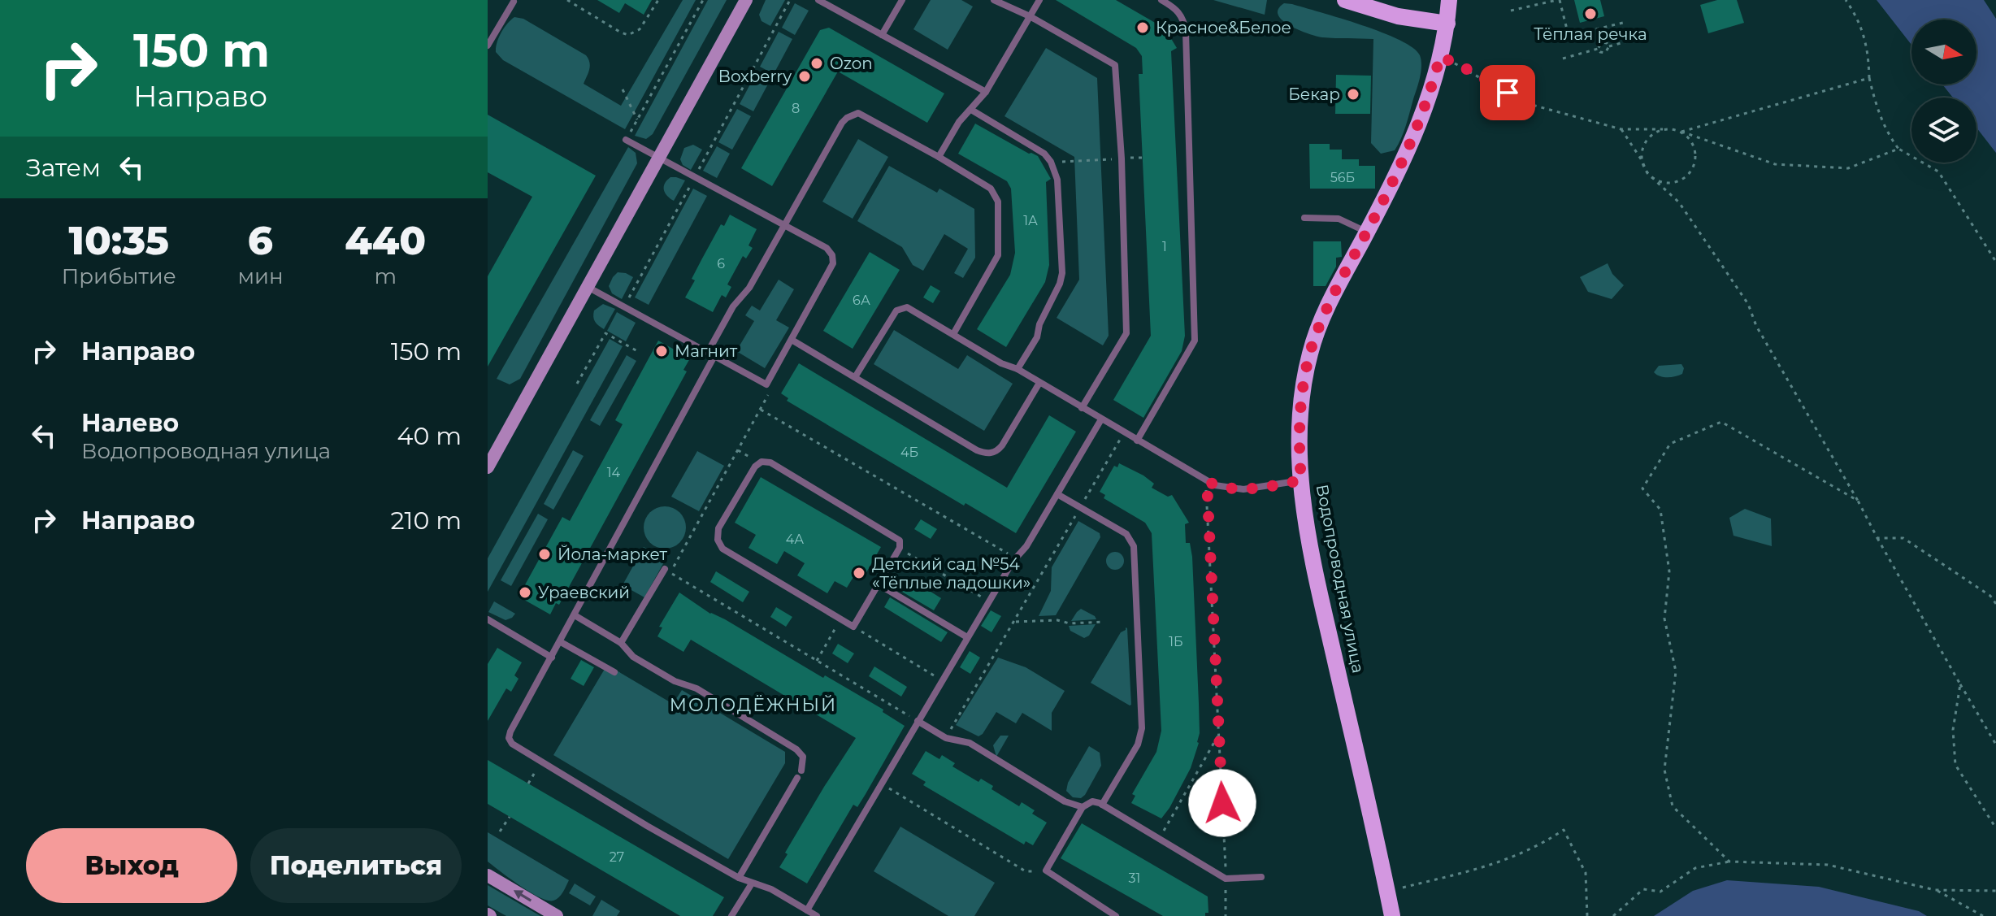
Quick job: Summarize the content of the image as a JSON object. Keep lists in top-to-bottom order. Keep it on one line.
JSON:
{"streets":{"main road":["Водопроводная улица"]},"districts":["МОЛОДЁЖНЫЙ"],"places":["Тёплая речка","Красное&Белое","Ozon","Boxberry","Бекар","Магнит","Йола-маркет","Детский сад №54 «Тёплые ладошки»","Ураевский"],"house_numbers":["8","56Б","1А","1","6","6А","4Б","14","4А","1Б","27","31"],"north":"right","page":{"turn":["150 m","Направо"],"then":"Затем","eta":["10:35","Прибытие","6","мин","440","m"],"list":[{"name":"Направо","value":"150 m"},{"name":"Налево","note":"Водопроводная улица","value":"40 m"},{"name":"Направо","value":"210 m"}],"buttons":["Выход","Поделиться"]}}
